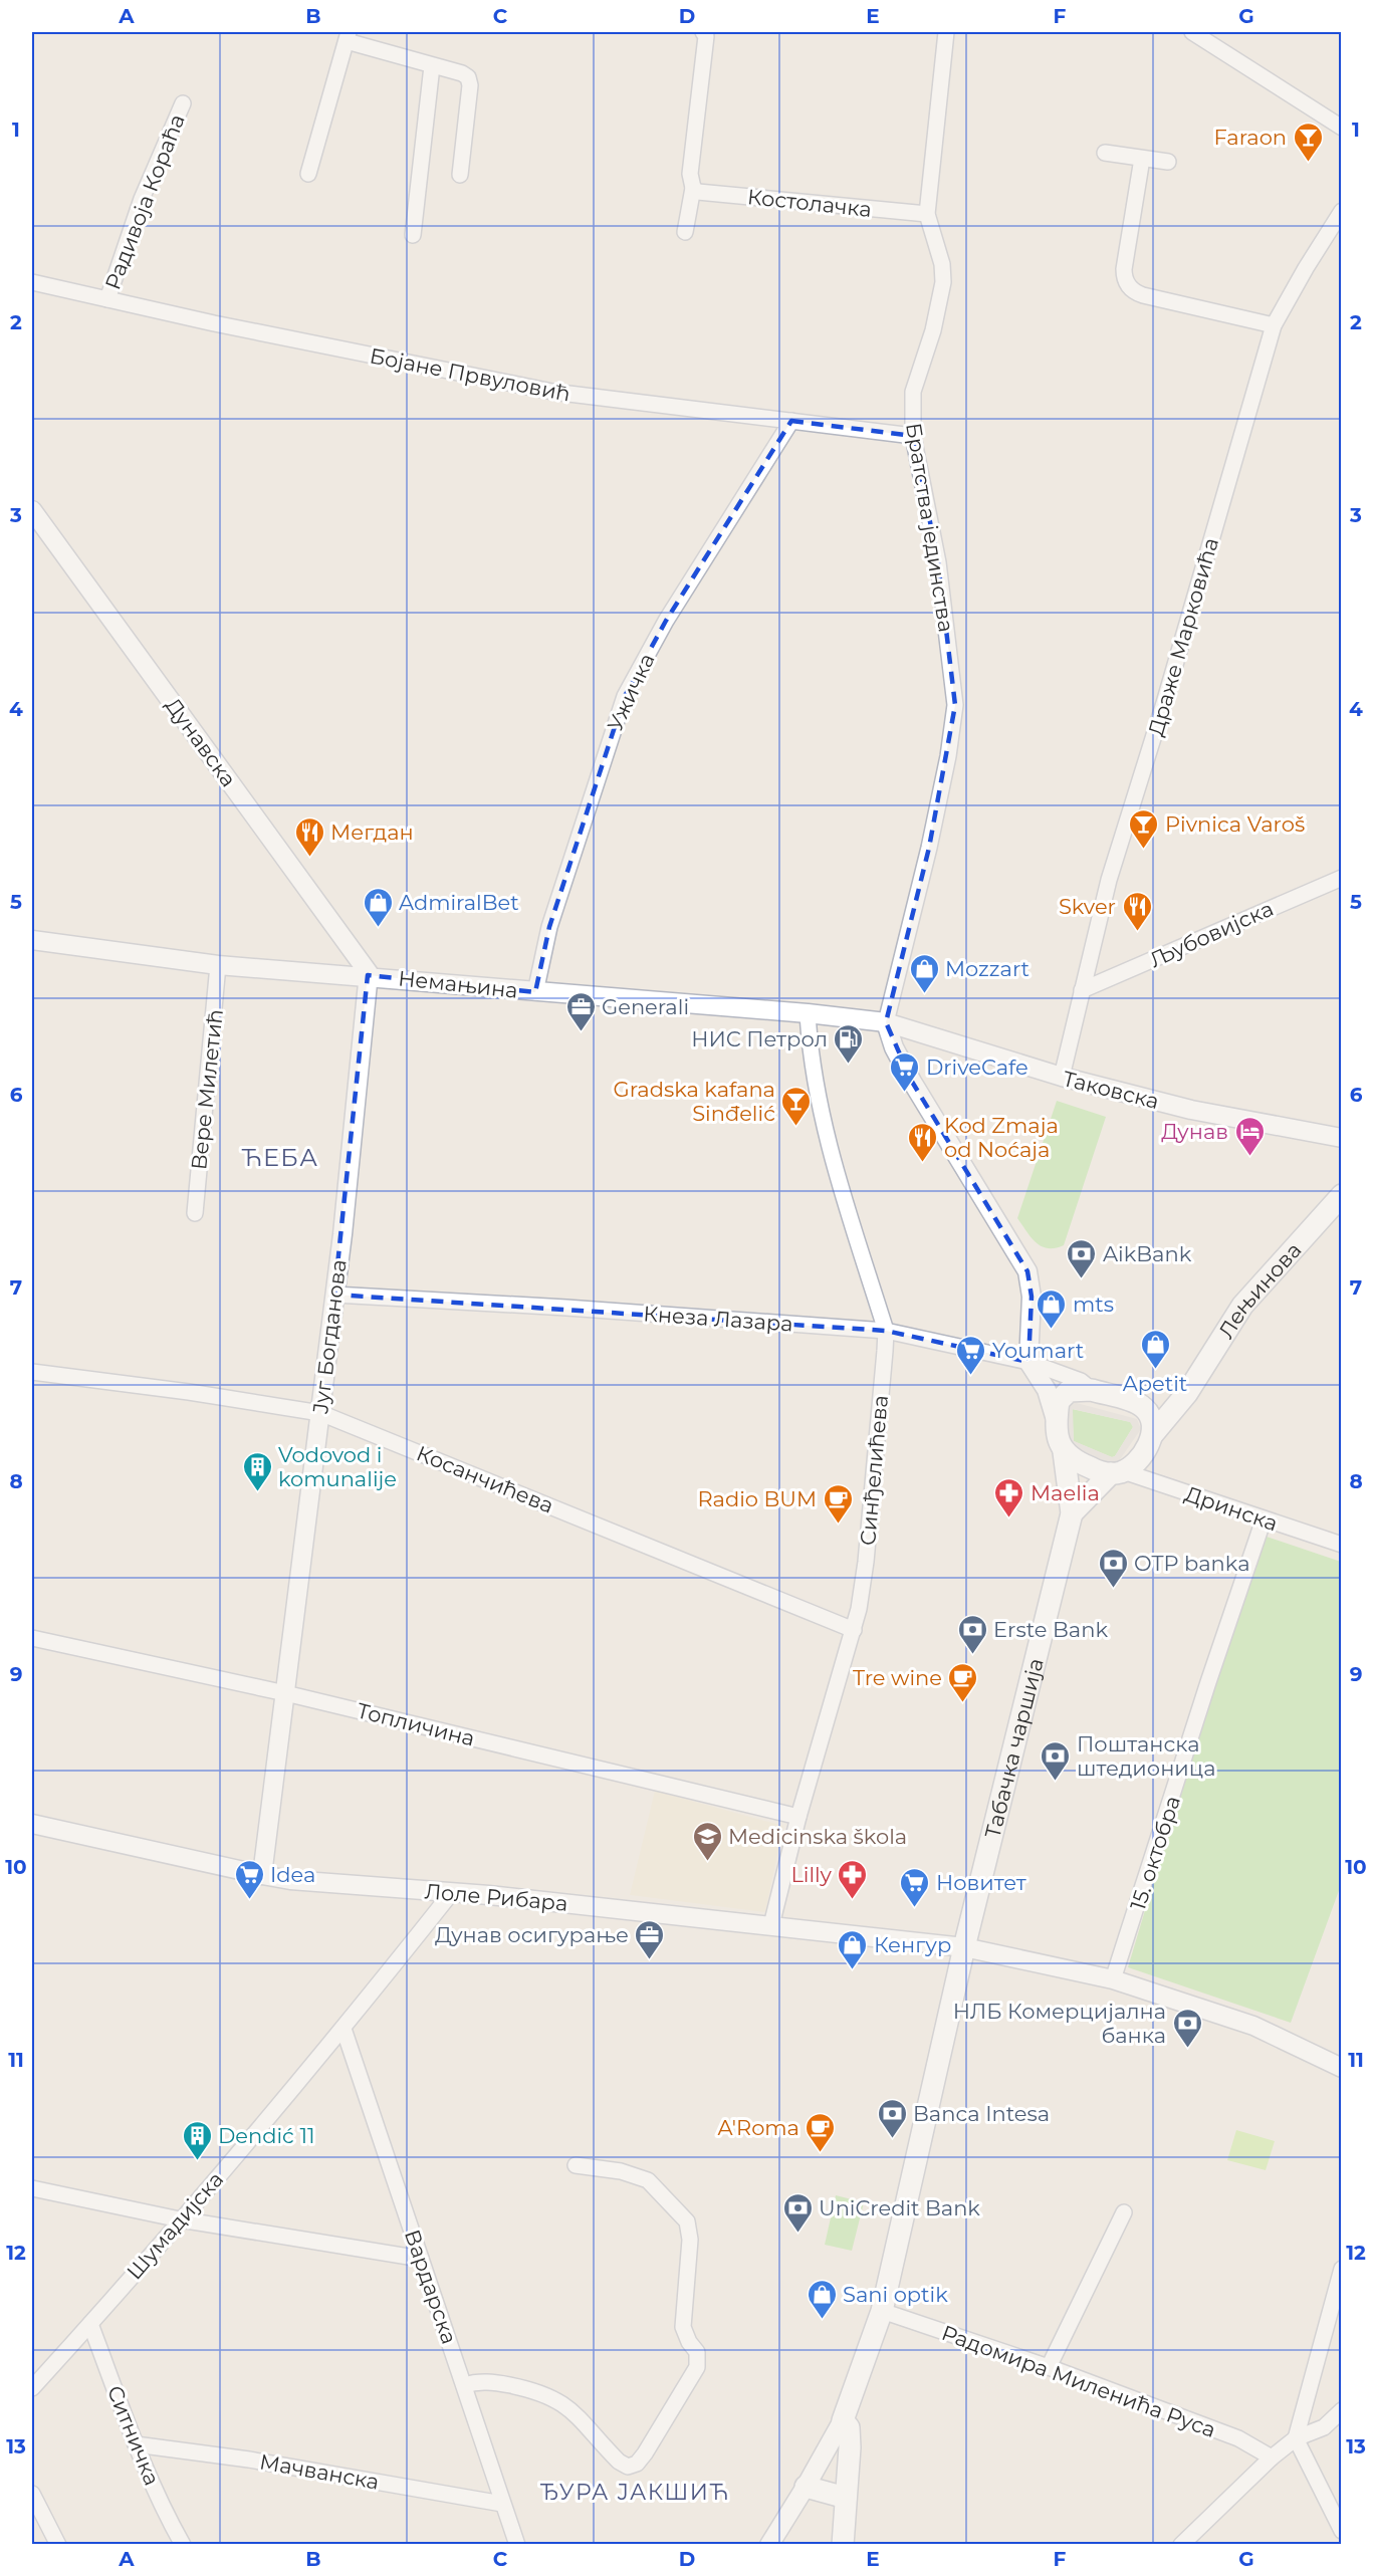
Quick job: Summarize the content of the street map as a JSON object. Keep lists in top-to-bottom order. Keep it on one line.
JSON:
{"streets":{"main road":["Лењинова","Табачка чаршија"],"street":["Радивоја Кораћа","Костолачка","Бојане Првуловић","Братства јединства","Драже Марковића","Ужичка","Дунавска","Љубовијска","Немањина","Вере Милетић","Таковска","Кнеза Лазара","Југ Богданова","Синђелићева","Косанчићева","Дринска","Топличина","15. октобра","Лоле Рибара","Шумадијска","Вардарска","Радомира Миленића Руса","Ситничка","Мачванска"]},"crossings":[["Радивоја Кораћа","Бојане Првуловић"],["Костолачка","Братства јединства"],["Бојане Првуловић","Братства јединства"],["Бојане Првуловић","Ужичка"],["Братства јединства","Немањина"],["Братства јединства","Таковска"],["Драже Марковића","Љубовијска"],["Драже Марковића","Таковска"],["Ужичка","Немањина"],["Дунавска","Немањина"],["Дунавска","Југ Богданова"],["Немањина","Вере Милетић"],["Немањина","Таковска"],["Немањина","Југ Богданова"],["Немањина","Синђелићева"],["Лењинова","Кнеза Лазара"],["Лењинова","Дринска"],["Лењинова","Табачка чаршија"],["Кнеза Лазара","Југ Богданова"],["Кнеза Лазара","Синђелићева"],["Кнеза Лазара","Дринска"],["Кнеза Лазара","Табачка чаршија"],["Југ Богданова","Косанчићева"],["Југ Богданова","Топличина"],["Југ Богданова","Лоле Рибара"],["Синђелићева","Косанчићева"],["Синђелићева","Топличина"],["Синђелићева","Лоле Рибара"],["Дринска","Табачка чаршија"],["Дринска","15. октобра"],["Табачка чаршија","Лоле Рибара"],["Табачка чаршија","Радомира Миленића Руса"],["15. октобра","Лоле Рибара"],["Лоле Рибара","Шумадијска"],["Шумадијска","Вардарска"],["Шумадијска","Ситничка"],["Вардарска","Мачванска"],["Ситничка","Мачванска"]],"districts":["ЋЕБА","ЂУРА ЈАКШИЋ"],"places":{"bar":["Faraon","Pivnica Varoš","Gradska kafana Sinđelić"],"restaurant":["Мегдан","Skver","Kod Zmaja od Noćaja"],"shop":["AdmiralBet","Mozzart","mts","Apetit","Кенгур","Sani optik"],"office":["Generali","Дунав осигурање"],"fuel station":["НИС Петрол"],"supermarket":["DriveCafe","Youmart","Idea","Новитет"],"hotel":["Дунав"],"bank":["AikBank","OTP banka","Erste Bank","Поштанска штедионица","НЛБ Комерцијална банка","Banca Intesa","UniCredit Bank"],"building":["Vodovod i komunalije","Dendić 11"],"pharmacy":["Maelia","Lilly"],"cafe":["Radio BUM","Tre wine","A'Roma"],"school or university":["Medicinska škola"]},"grid":{"columns":["A","B","C","D","E","F","G"],"rows":["1","2","3","4","5","6","7","8","9","10","11","12","13"]}}
